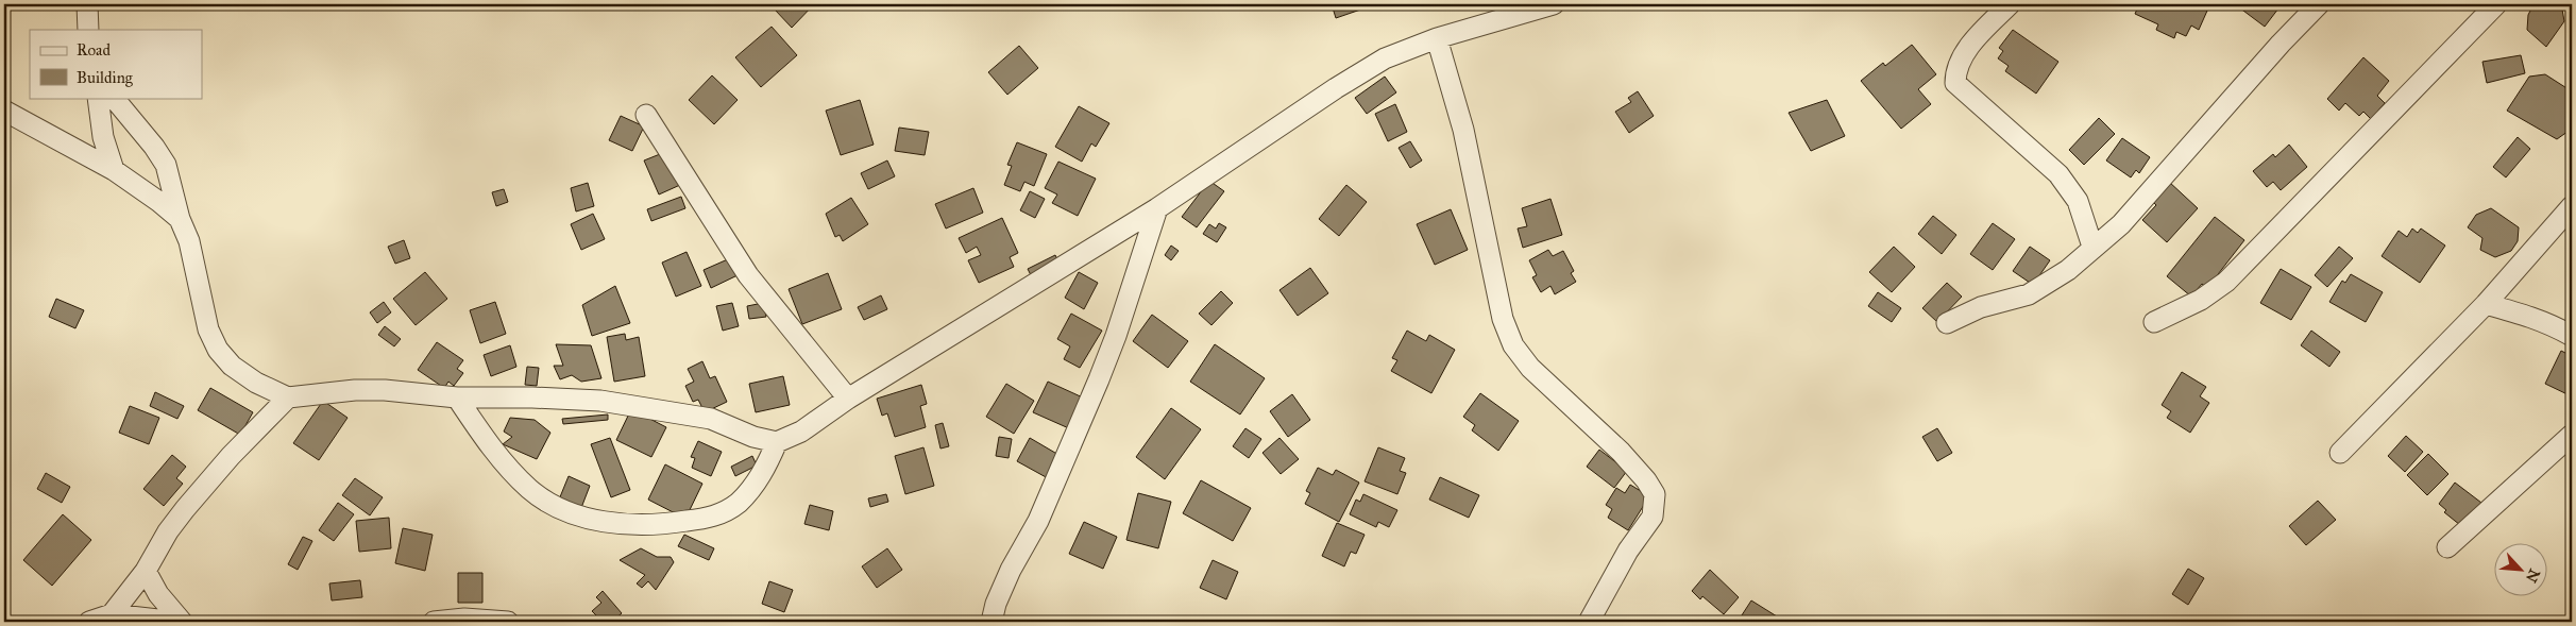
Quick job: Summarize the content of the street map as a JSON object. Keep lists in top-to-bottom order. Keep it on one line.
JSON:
{"legend":["Road","Building"],"north":"bottom right"}
